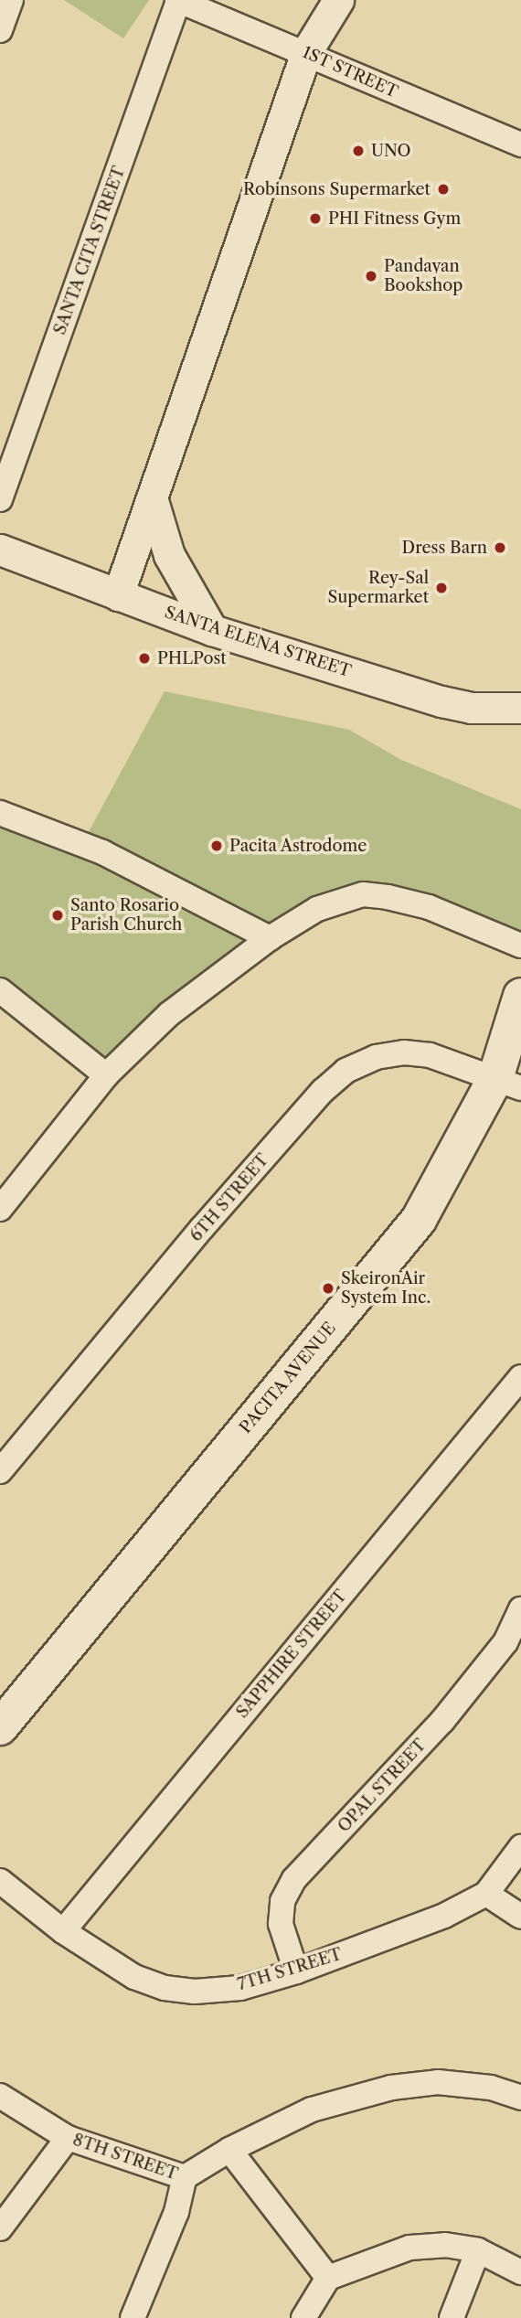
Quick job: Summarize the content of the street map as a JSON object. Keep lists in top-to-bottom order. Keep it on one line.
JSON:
{"streets":{"main road":["PACITA AVENUE"],"street":["1ST STREET","SANTA CITA STREET","SANTA ELENA STREET","6TH STREET","SAPPHIRE STREET","OPAL STREET","7TH STREET","8TH STREET"]},"crossings":[["1ST STREET","SANTA CITA STREET"],["6TH STREET","PACITA AVENUE"],["SAPPHIRE STREET","7TH STREET"],["OPAL STREET","7TH STREET"]],"places":["UNO","Robinsons Supermarket","PHI Fitness Gym","Pandayan Bookshop","Dress Barn","Rey-Sal Supermarket","PHLPost","Pacita Astrodome","Santo Rosario Parish Church","SkeironAir System Inc."]}
